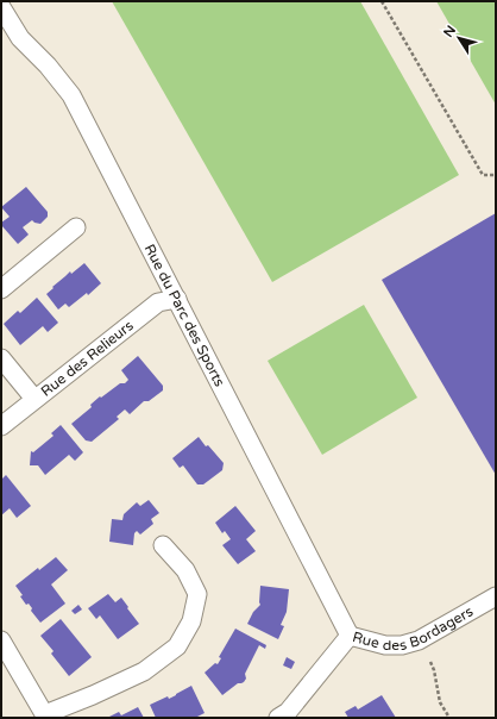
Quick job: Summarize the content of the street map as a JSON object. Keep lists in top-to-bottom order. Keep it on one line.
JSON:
{"streets":{"street":["Rue du Parc des Sports","Rue des Relieurs","Rue des Bordagers"]},"crossings":[["Rue du Parc des Sports","Rue des Relieurs"],["Rue du Parc des Sports","Rue des Bordagers"]],"north":"top left"}
